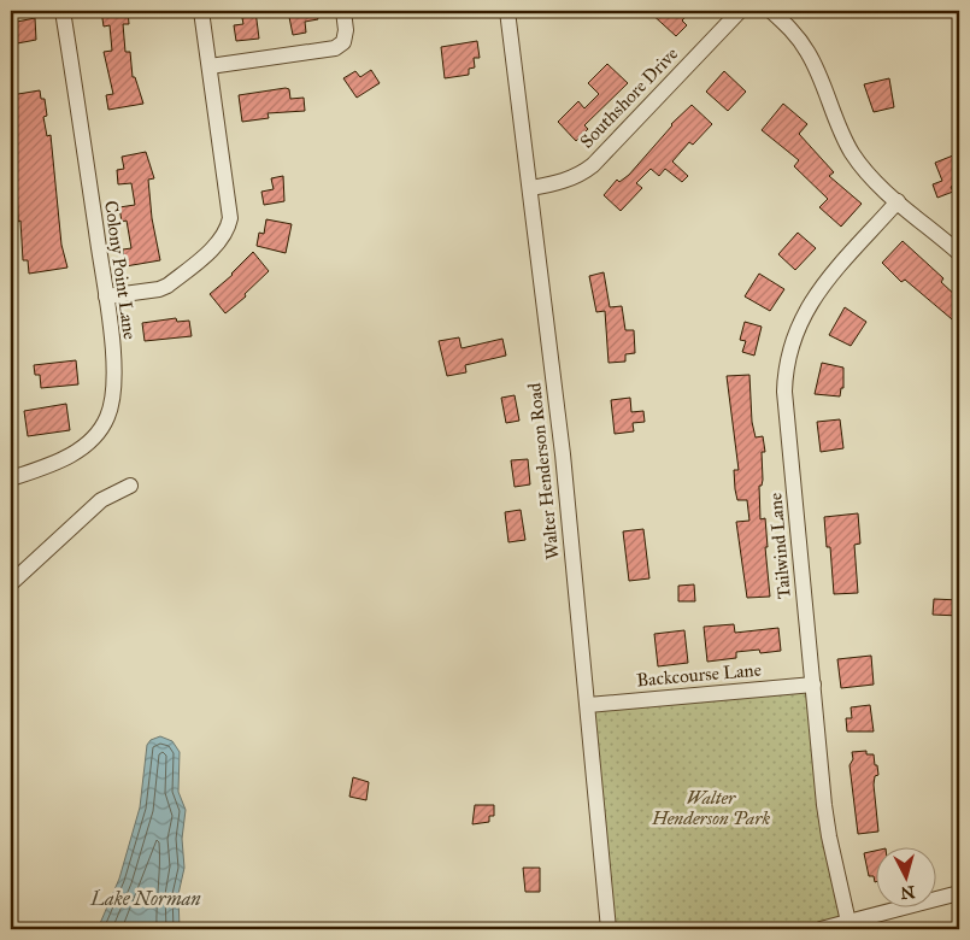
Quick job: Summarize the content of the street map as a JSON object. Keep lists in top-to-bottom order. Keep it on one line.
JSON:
{"streets":{"street":["Southshore Drive","Colony Point Lane","Walter Henderson Road","Tailwind Lane","Backcourse Lane"]},"crossings":[["Southshore Drive","Walter Henderson Road"],["Walter Henderson Road","Backcourse Lane"],["Tailwind Lane","Backcourse Lane"]],"water":["Lake Norman"],"parks":["Walter Henderson Park"],"north":"bottom"}
